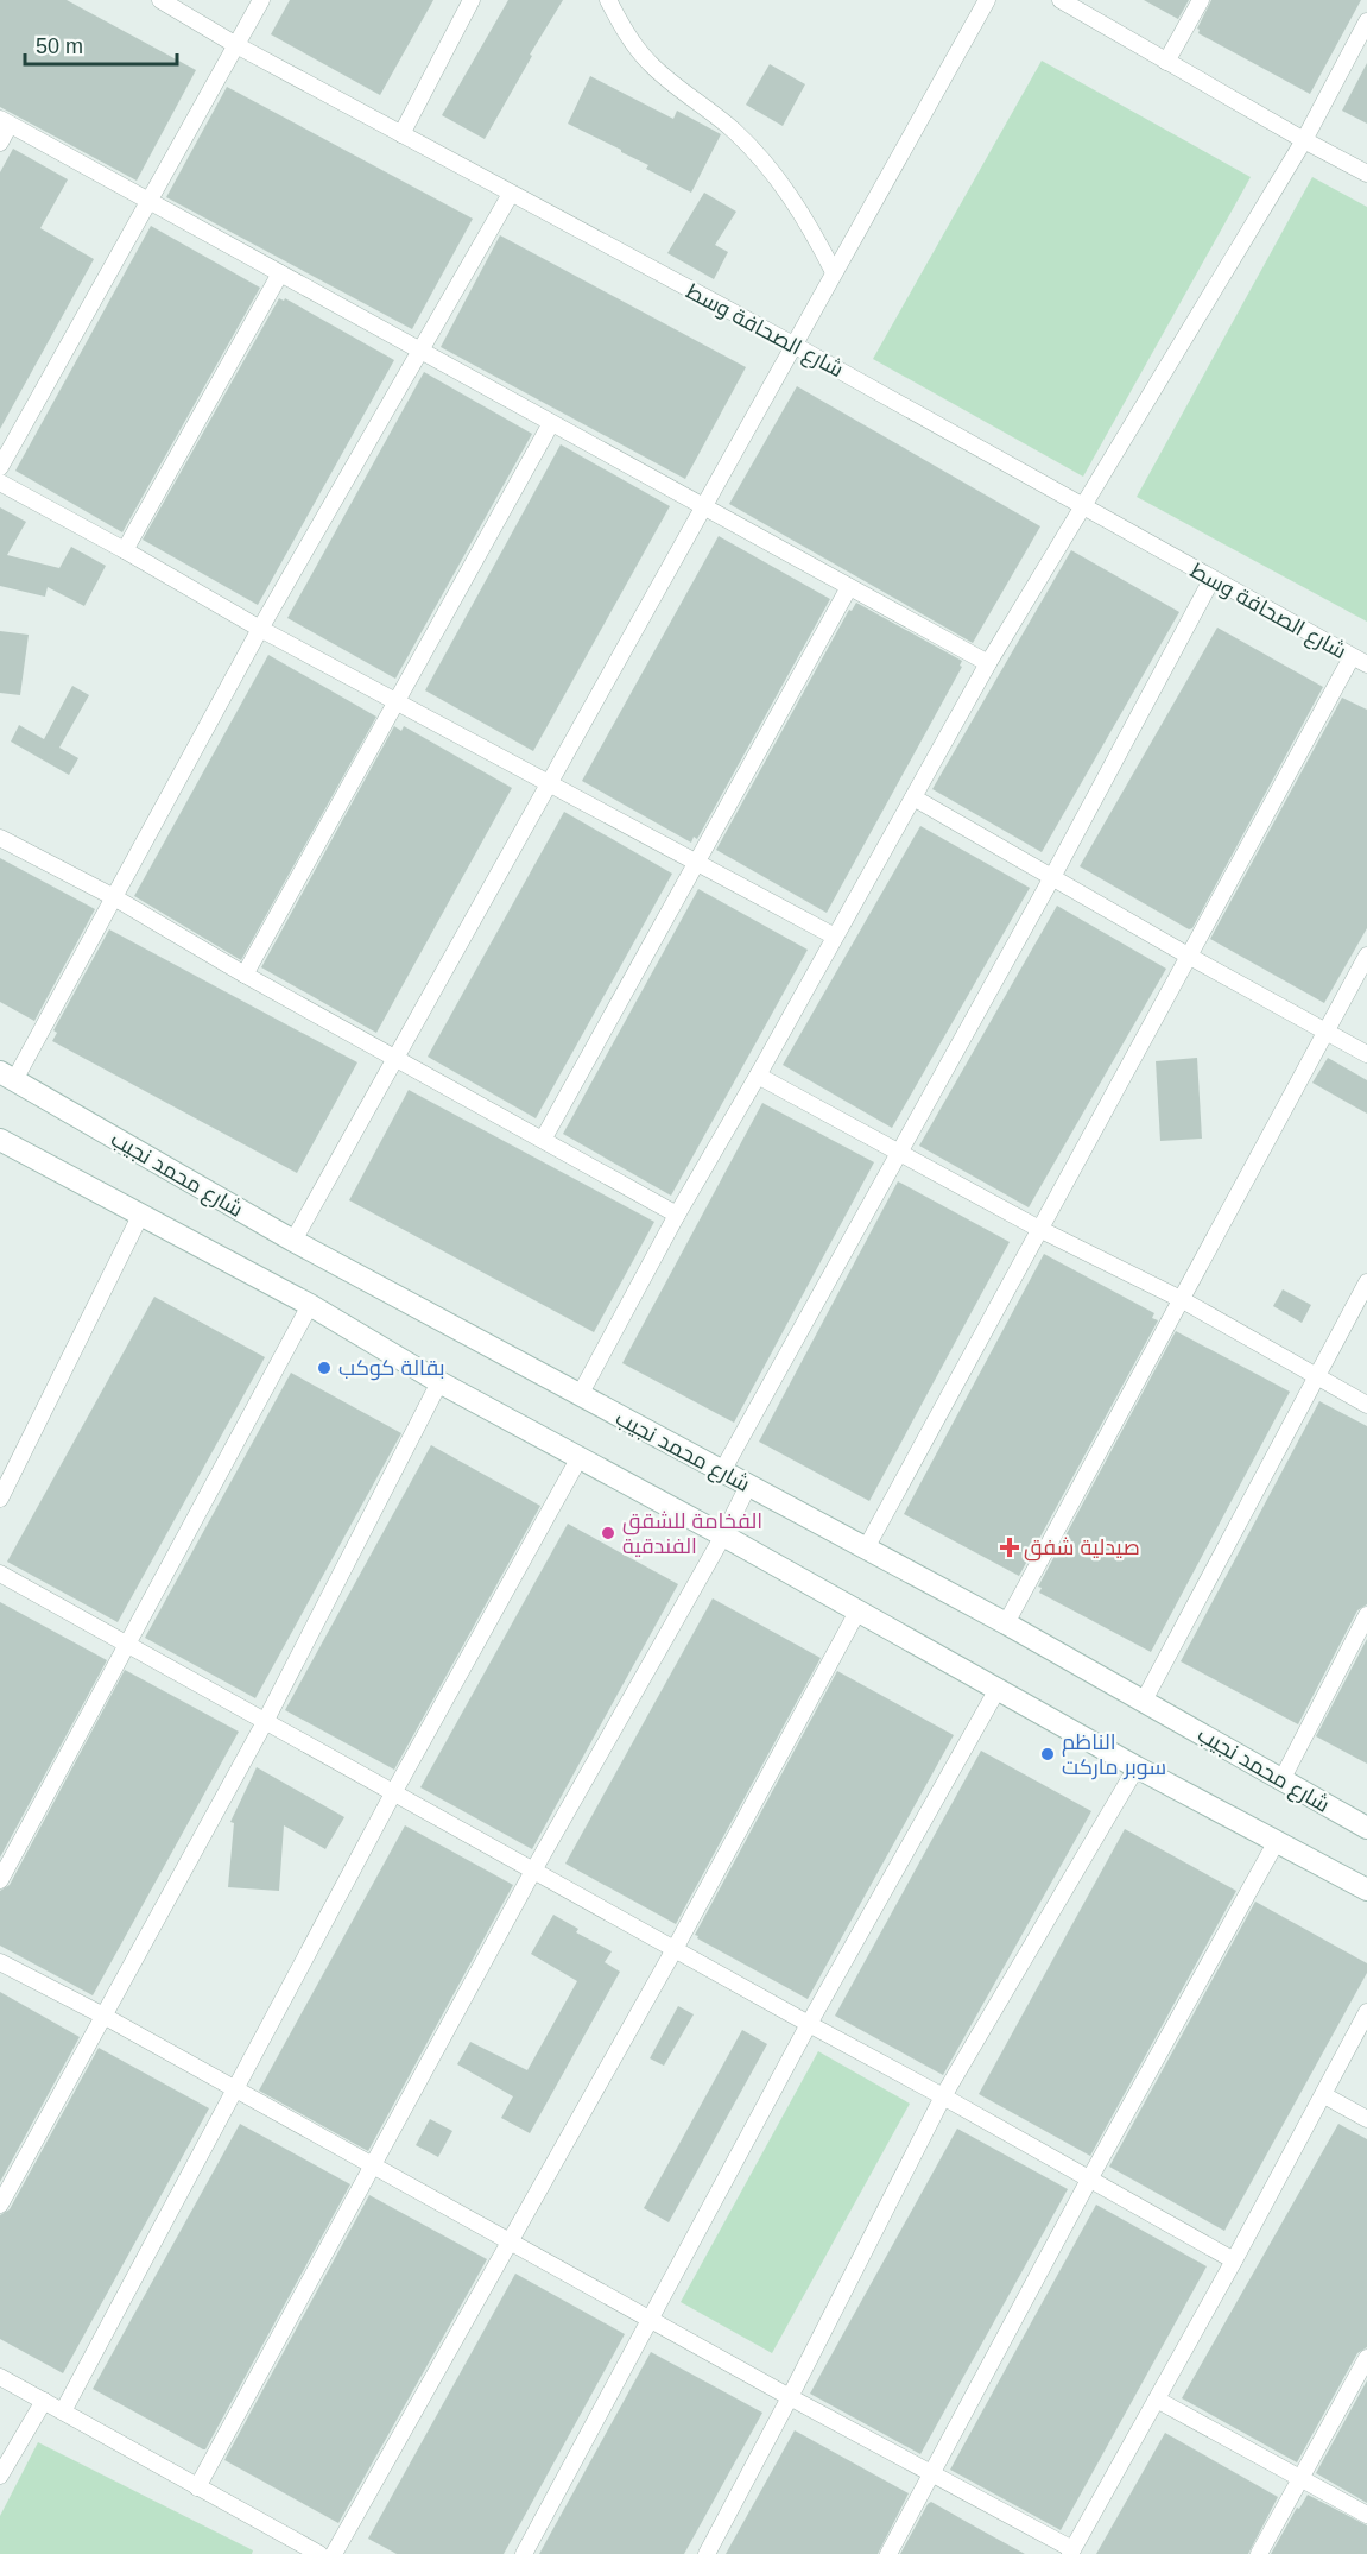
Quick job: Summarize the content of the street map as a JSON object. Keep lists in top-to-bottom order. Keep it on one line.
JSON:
{"streets":{"main road":["شارع محمد نجيب"],"street":["شارع الصحافة وسط"]},"places":{"other":["بقالة كوكب","الفخامة للشقق الفندقية","الناظم سوبر ماركت"],"health":["صيدلية شفق"]},"scale_bar":"50 m"}
